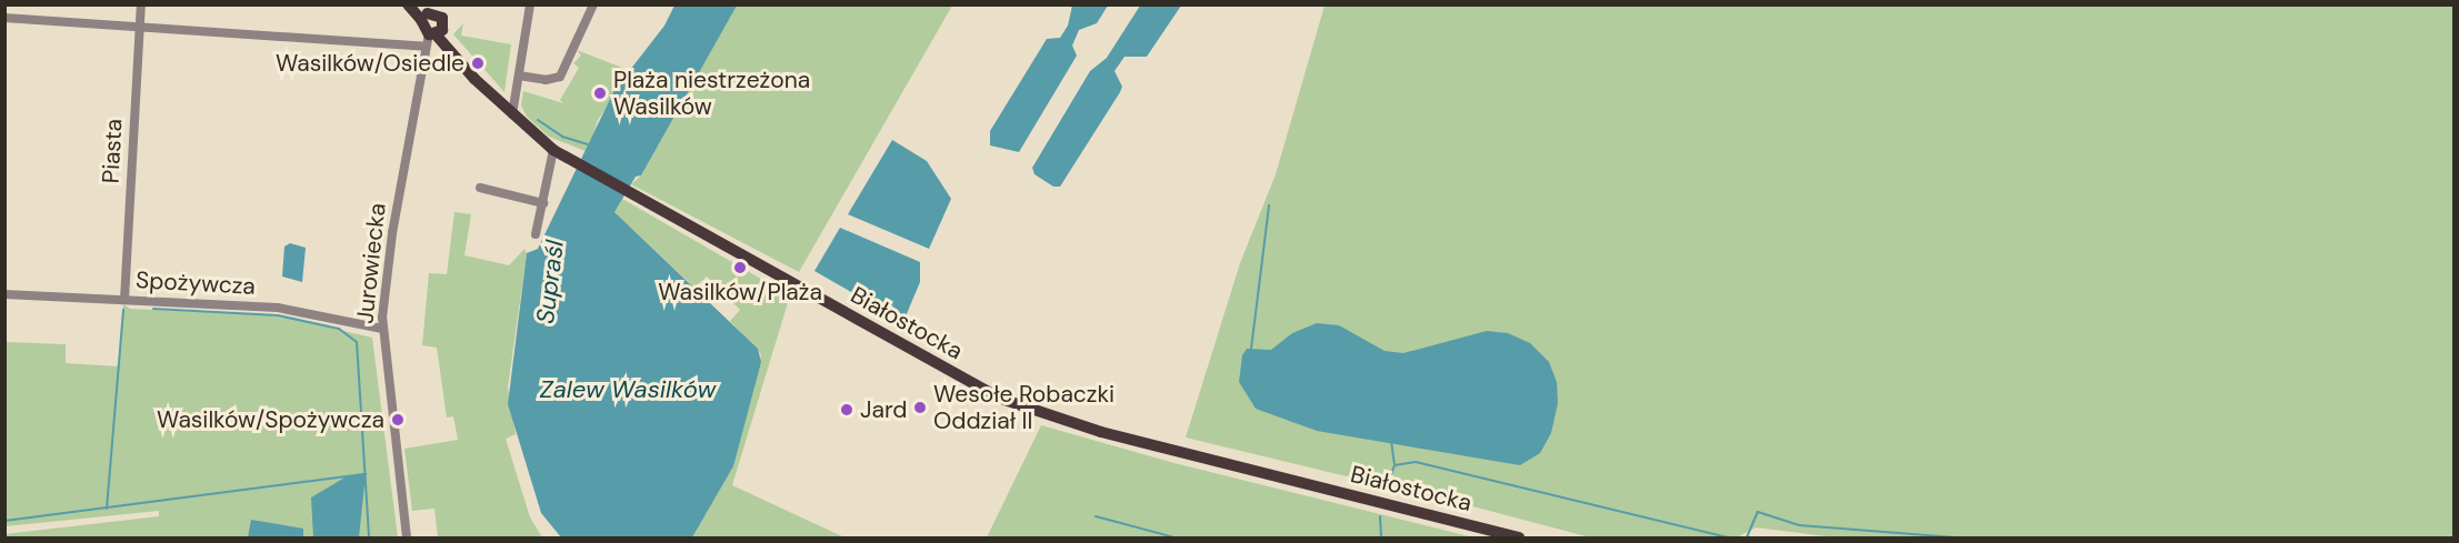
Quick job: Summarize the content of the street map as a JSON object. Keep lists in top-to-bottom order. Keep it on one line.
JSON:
{"streets":{"main road":["Białostocka"],"street":["Piasta","Jurowiecka","Spożywcza"]},"crossings":[["Piasta","Spożywcza"],["Jurowiecka","Spożywcza"],["Jurowiecka","Białostocka"]],"water":["Supraśl","Zalew Wasilków"],"places":["Wasilków/Osiedle","Plaża niestrzeżona Wasilków","Wasilków/Plaża","Wesołe Robaczki Oddział II","Jard","Wasilków/Spożywcza"]}
